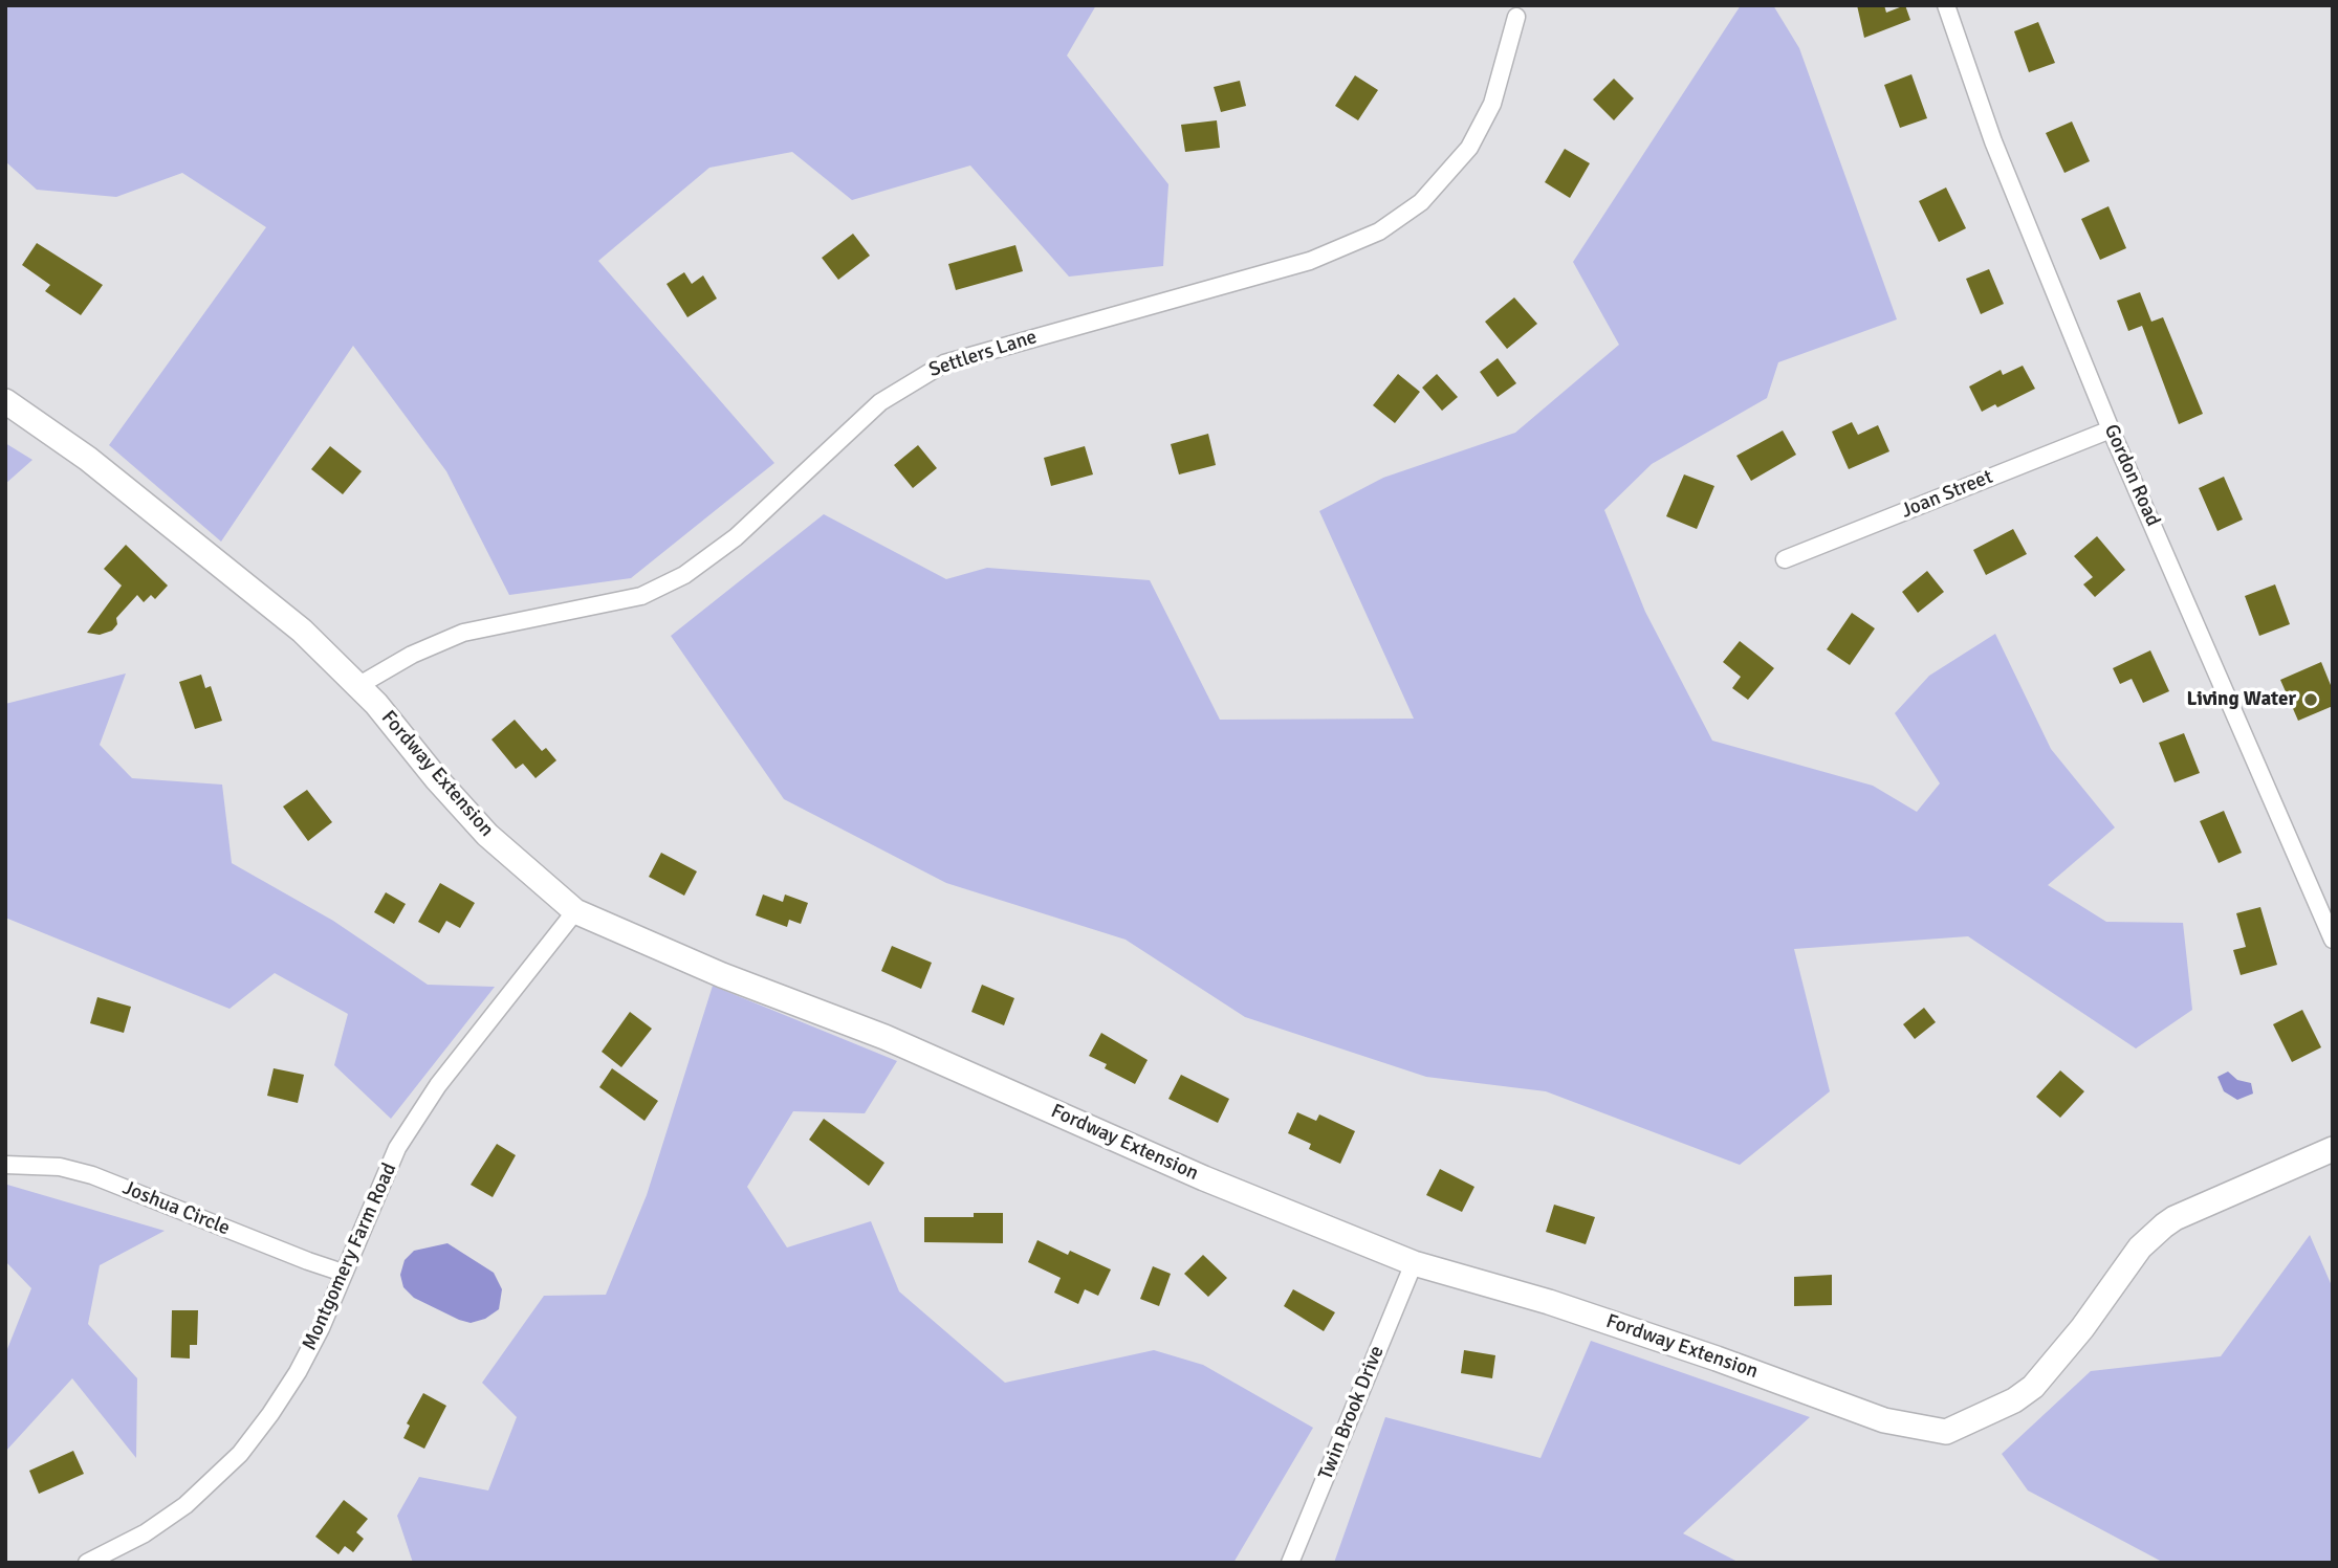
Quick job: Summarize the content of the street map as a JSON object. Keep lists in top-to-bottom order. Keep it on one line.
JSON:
{"streets":{"street":["Settlers Lane","Gordon Road","Joan Street","Fordway Extension","Joshua Circle","Montgomery Farm Road","Twin Brook Drive"]},"crossings":[["Settlers Lane","Fordway Extension"],["Gordon Road","Joan Street"],["Fordway Extension","Montgomery Farm Road"],["Fordway Extension","Twin Brook Drive"],["Joshua Circle","Montgomery Farm Road"]],"places":["Living Water"]}
